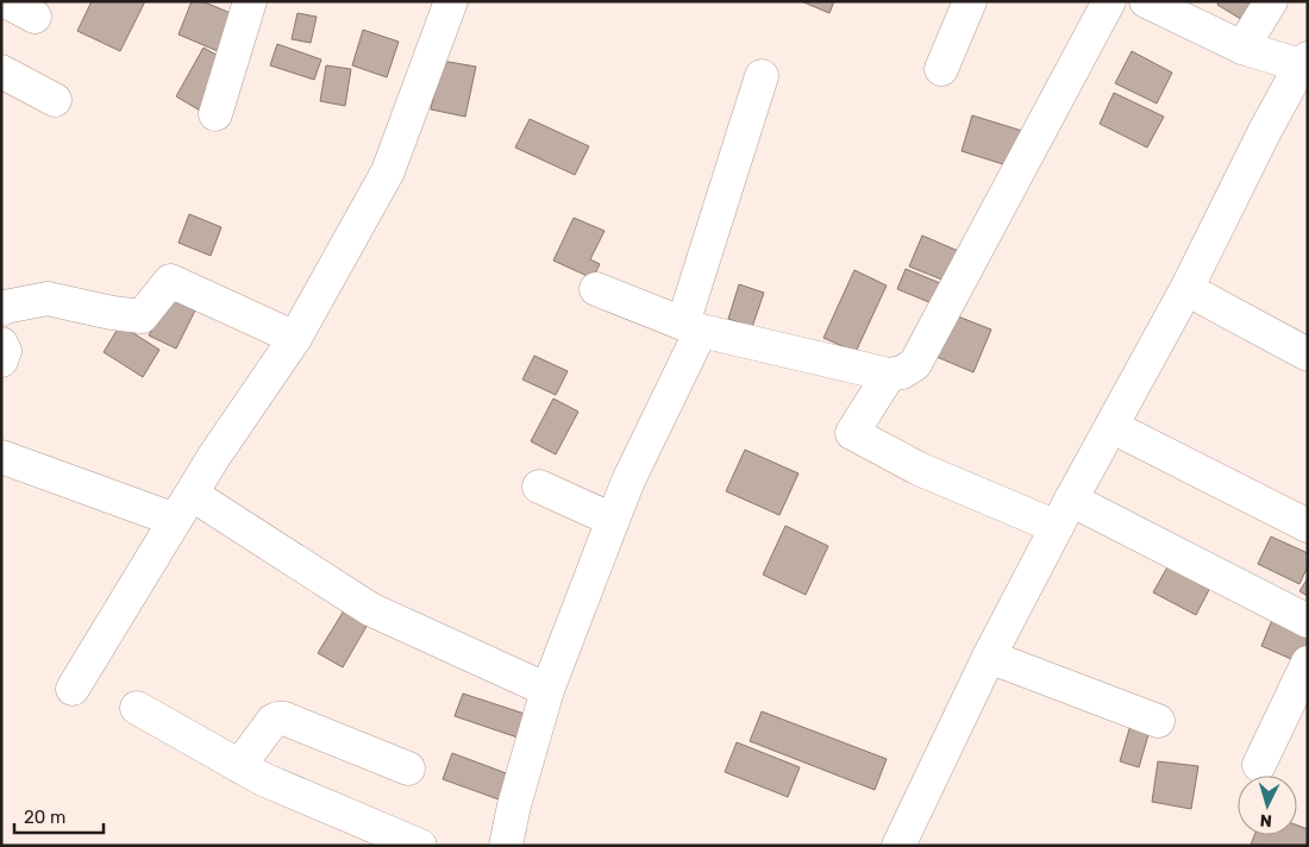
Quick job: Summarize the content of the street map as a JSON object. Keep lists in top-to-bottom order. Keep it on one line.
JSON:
{"scale_bar":"20 m","north":"bottom"}
